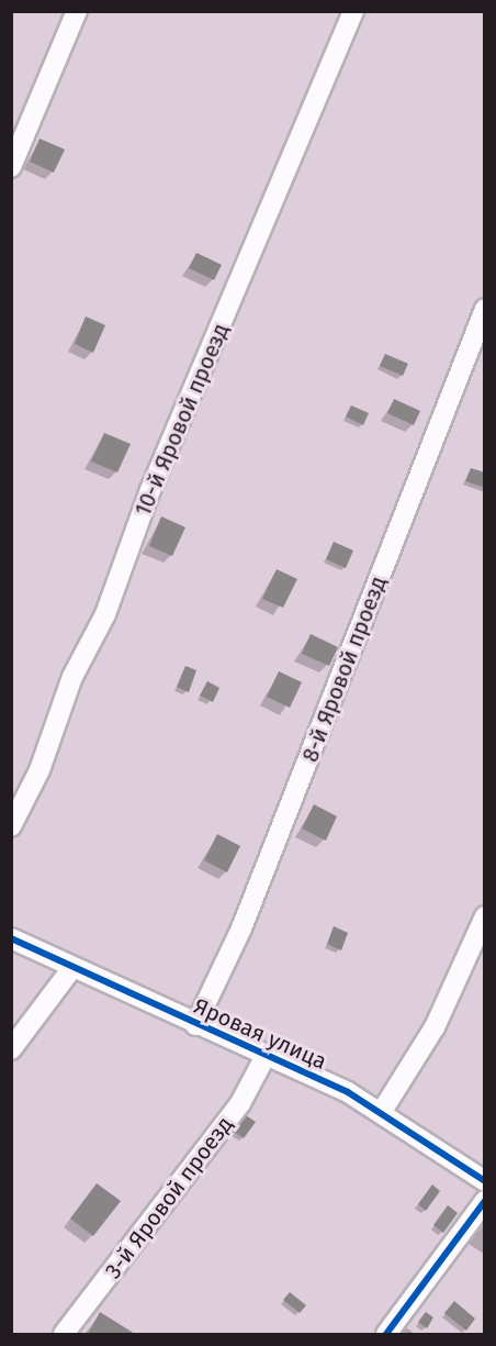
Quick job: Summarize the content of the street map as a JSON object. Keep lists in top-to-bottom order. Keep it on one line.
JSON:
{"streets":{"street":["10-й Яровой проезд","8-й Яровой проезд","Яровая улица","3-й Яровой проезд"]},"crossings":[["8-й Яровой проезд","Яровая улица"],["Яровая улица","3-й Яровой проезд"]]}
